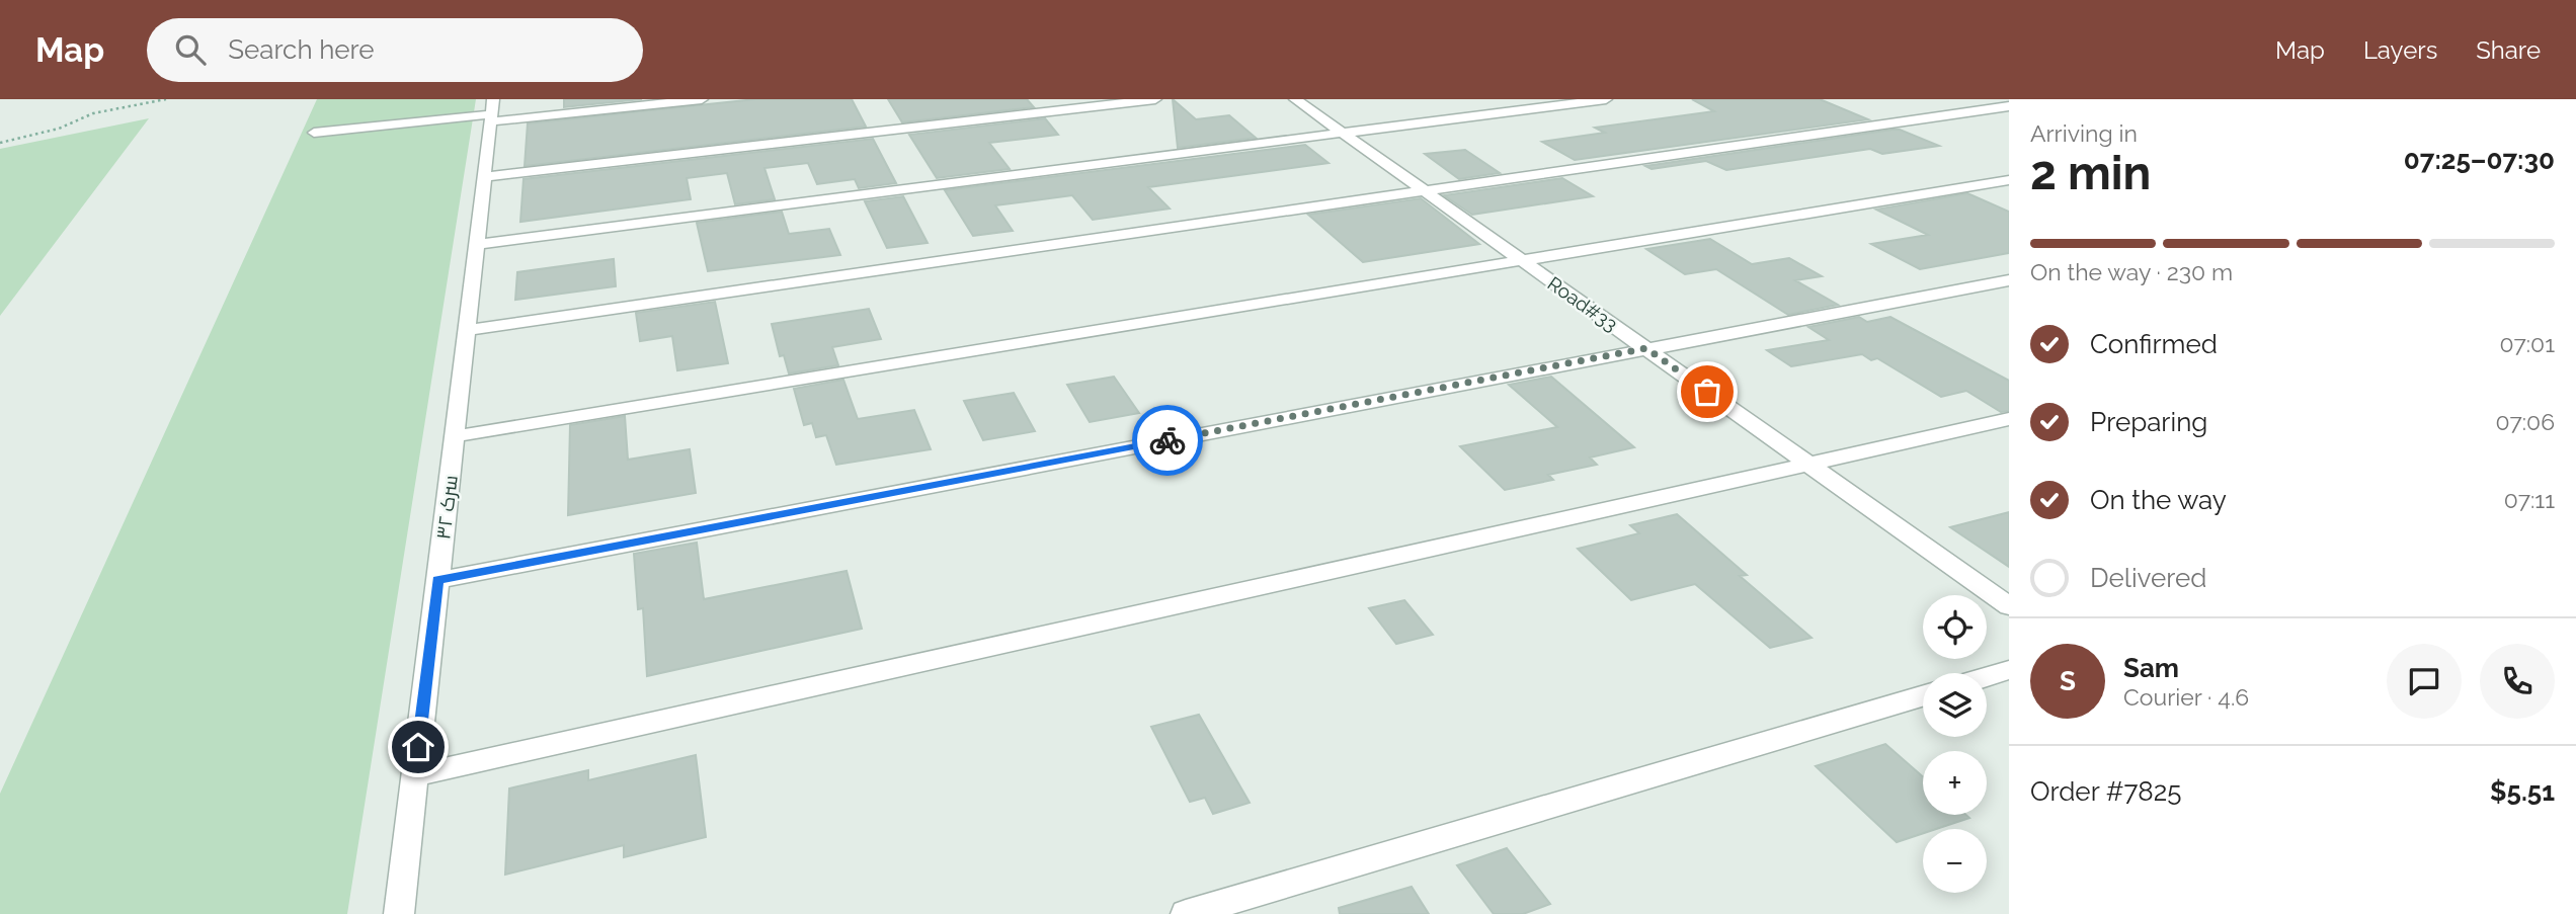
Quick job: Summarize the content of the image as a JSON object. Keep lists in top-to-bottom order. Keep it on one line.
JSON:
{"streets":{"street":["Road#33","سرک ۳۲"]},"page":{"header":"Map","search":"Search here","nav":["Map","Layers","Share"],"heading":["2 min","Arriving in","07:25–07:30"],"panel":["Sam","Courier · 4.6","Order #7825","$5.51"],"bar":"On the way · 230 m","list":[["Confirmed","07:01"],["Preparing","07:06"],["On the way","07:11"],"Delivered"],"map_buttons":["+","−"],"round":"S"}}
